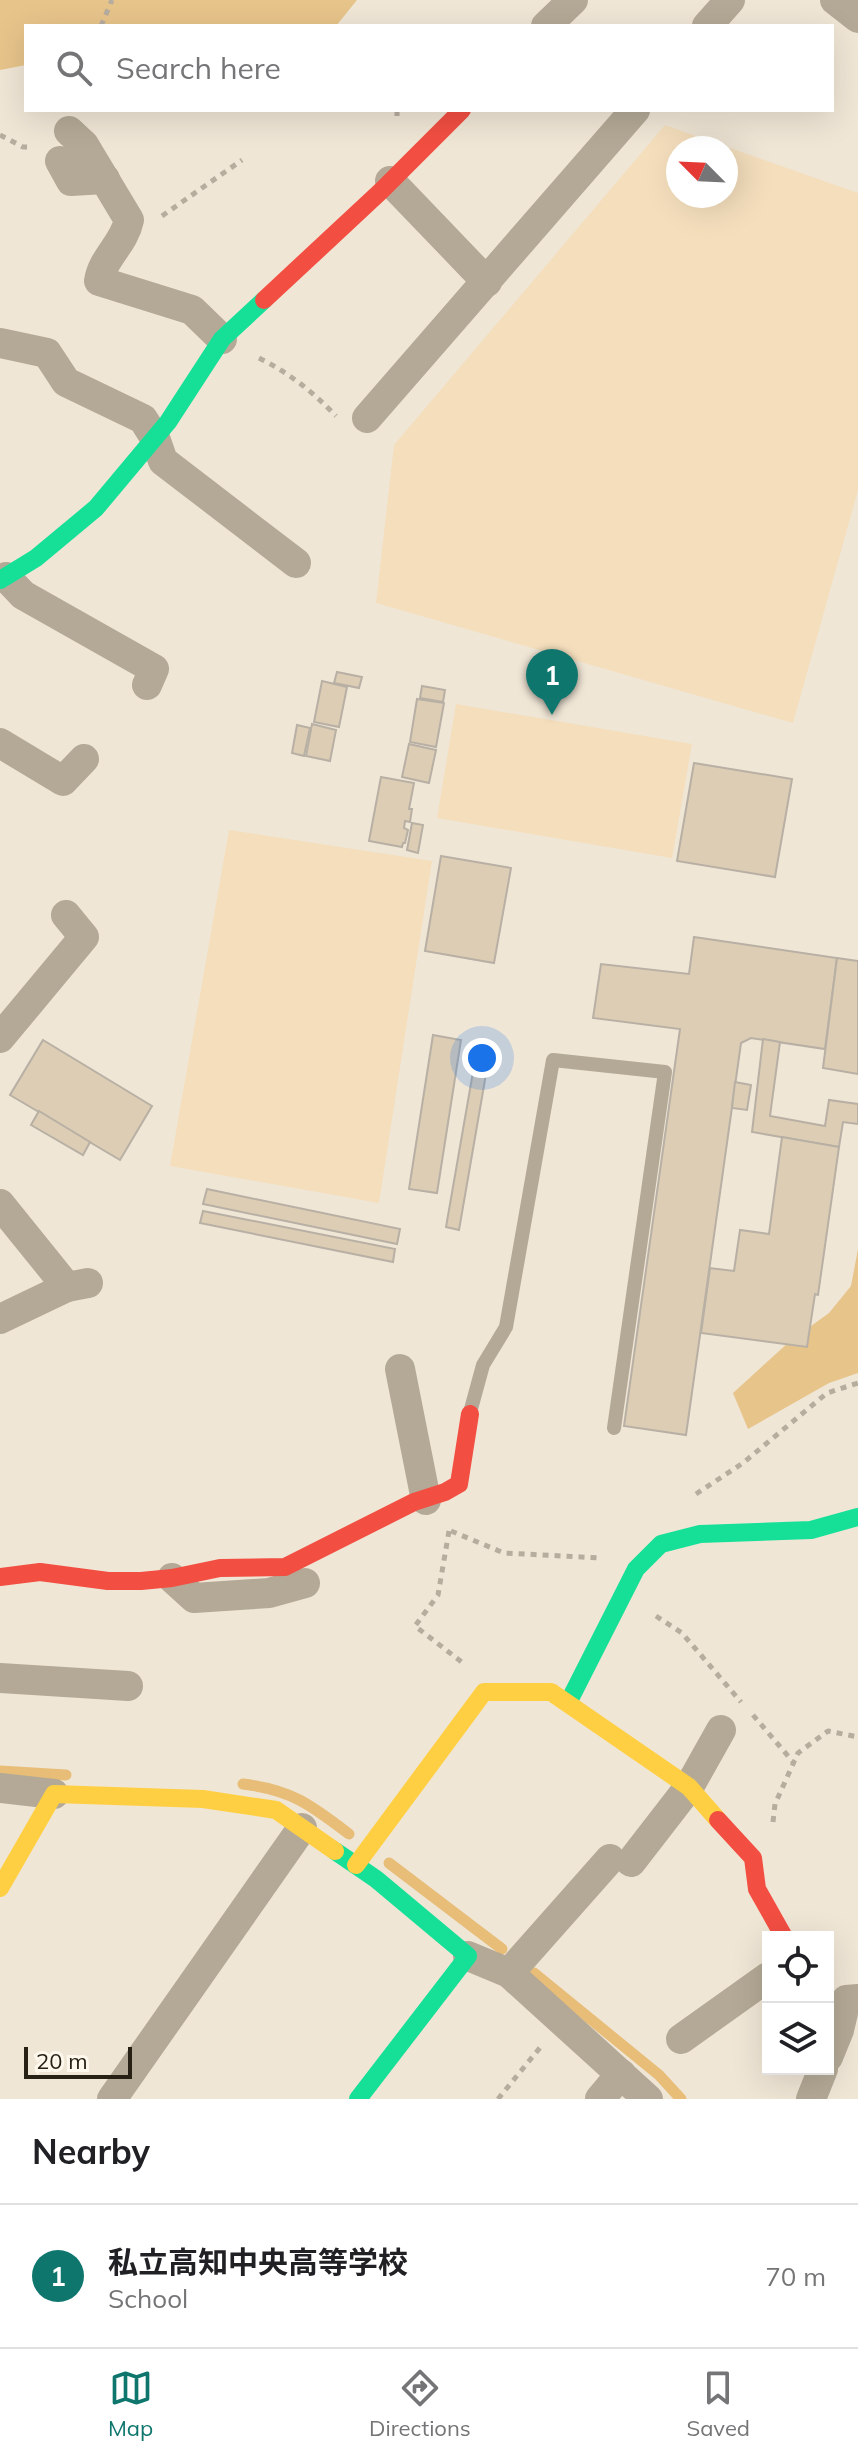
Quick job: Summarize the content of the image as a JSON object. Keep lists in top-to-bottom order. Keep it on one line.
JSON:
{"scale_bar":"20 m","north":"top left","page":{"search":"Search here","pins":"1","scale":"20 m","heading":"Nearby","list":[{"mark":"1","name":"私立高知中央高等学校","note":"School","value":"70 m"}],"nav":["Map","Directions","Saved"]}}
